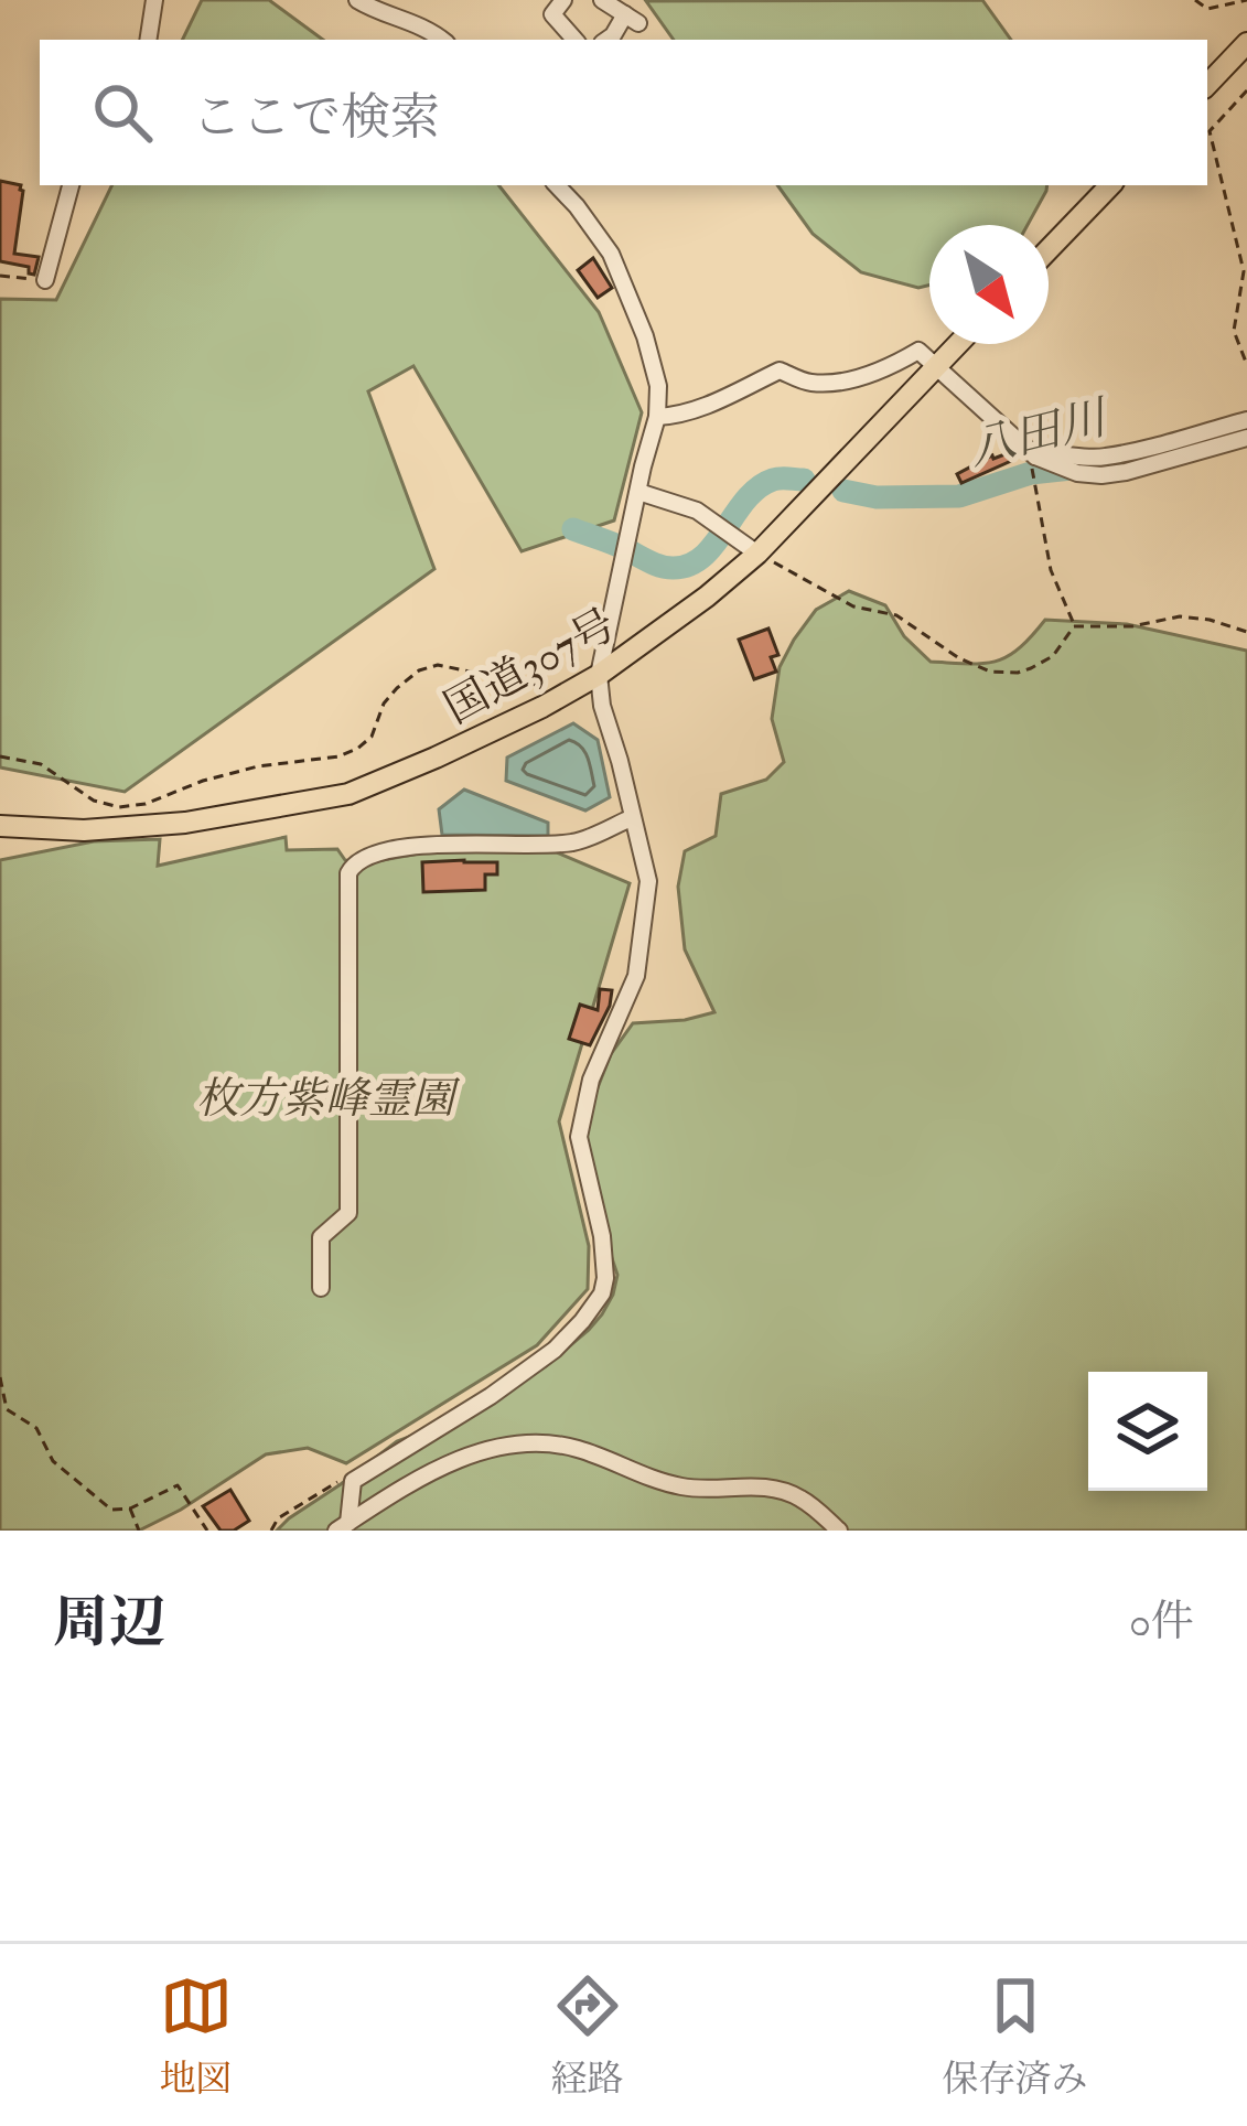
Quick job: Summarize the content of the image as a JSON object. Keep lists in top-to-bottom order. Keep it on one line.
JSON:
{"streets":{"highway":["国道307号"]},"water":["八田川"],"parks":["枚方紫峰霊園"],"north":"bottom right","page":{"search":"ここで検索","heading":["周辺","0件"],"nav":["地図","経路","保存済み"]}}
